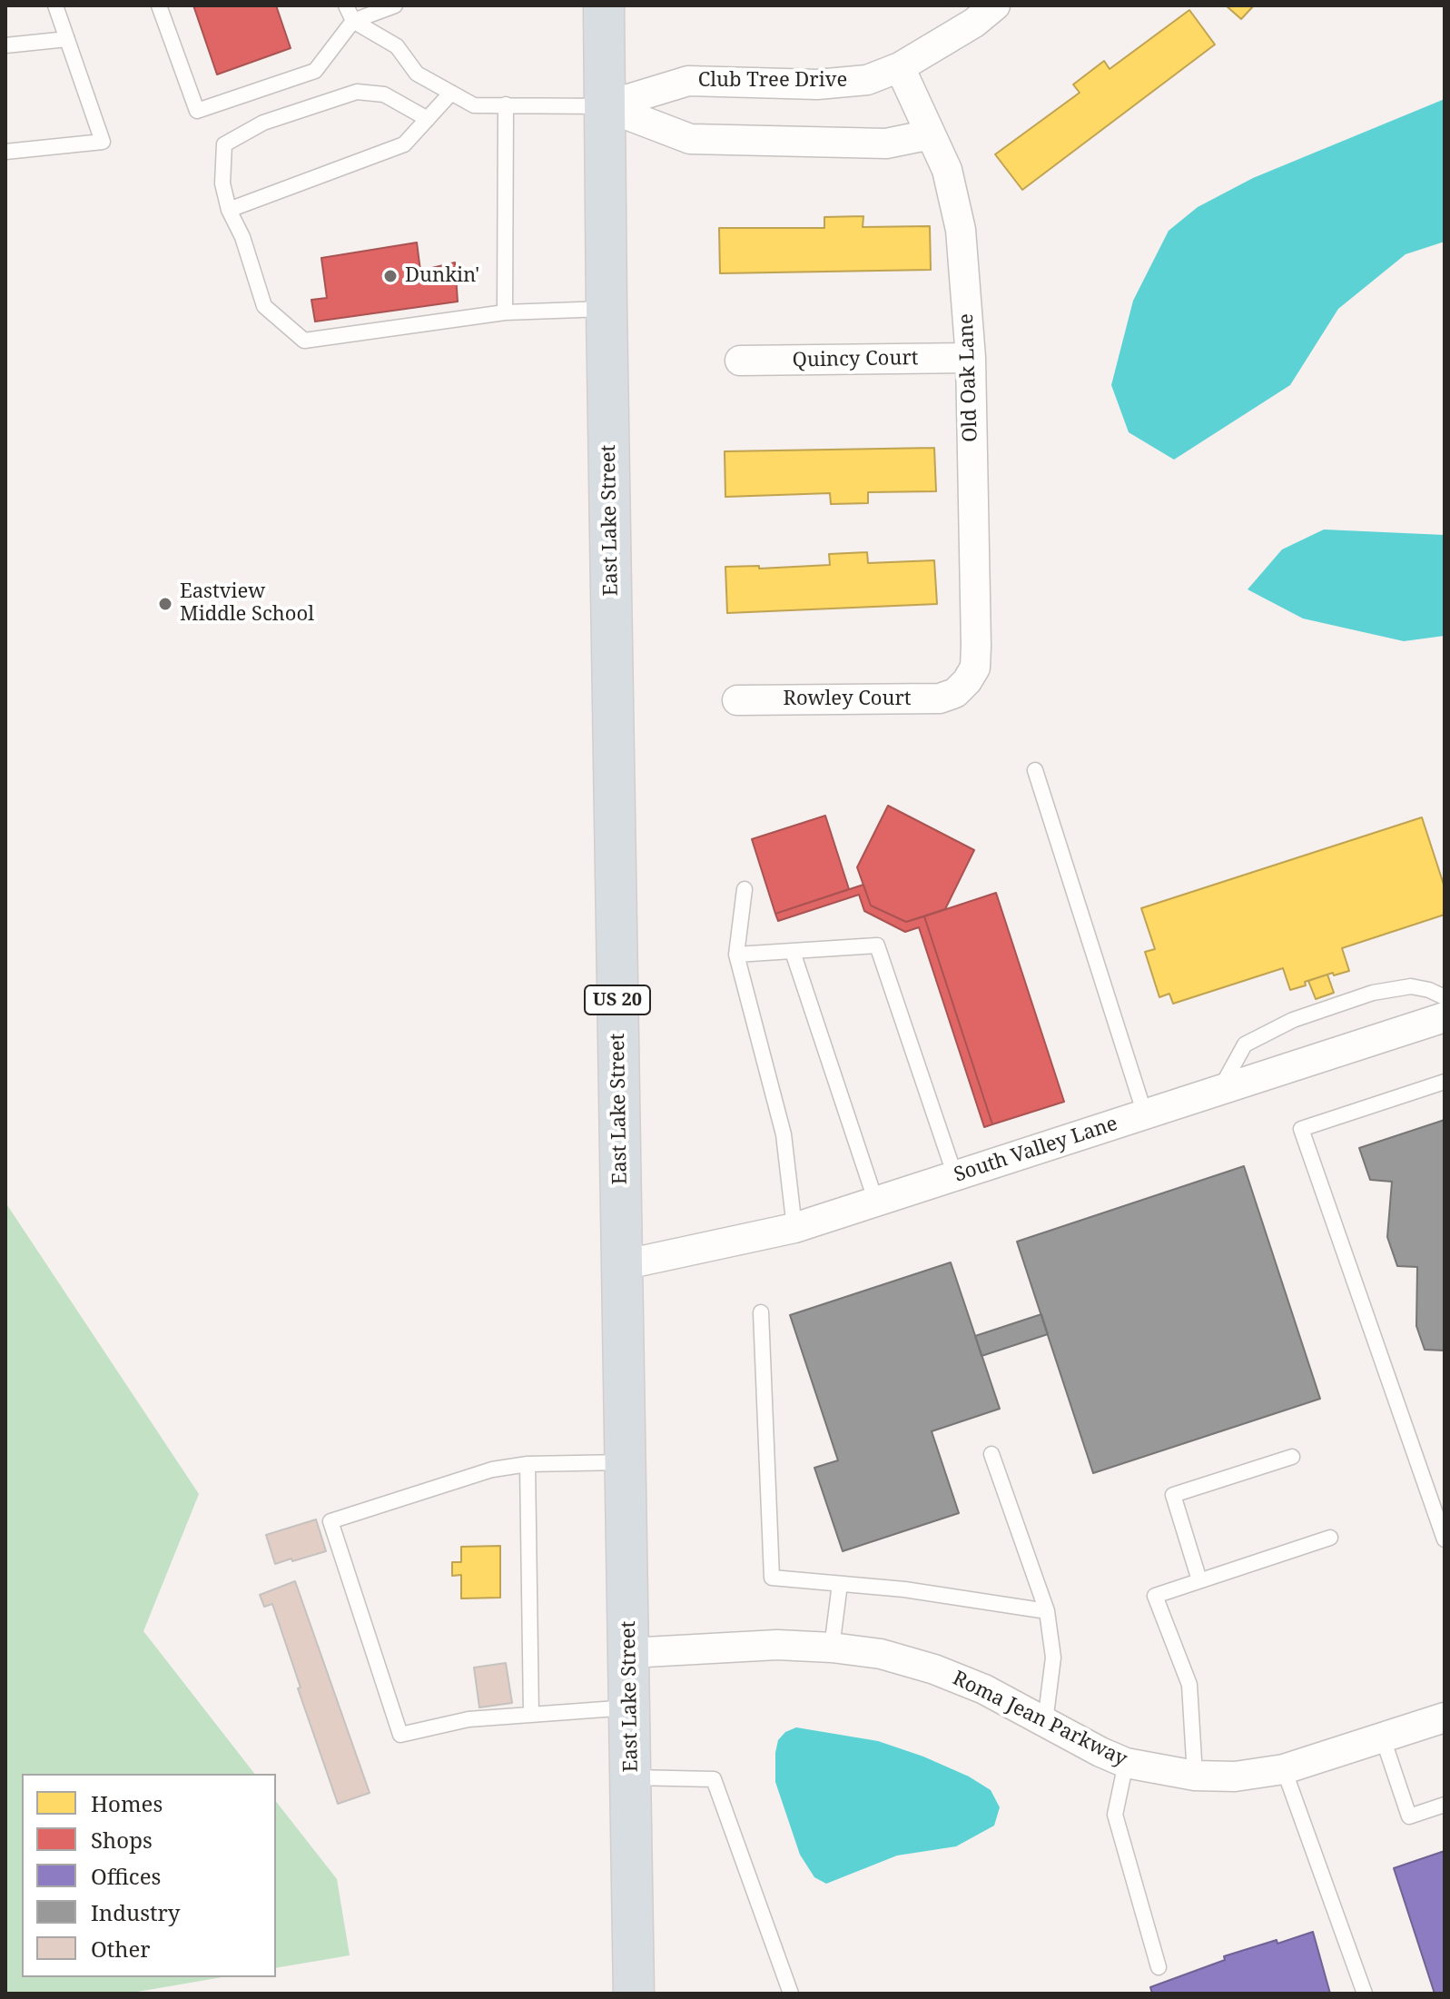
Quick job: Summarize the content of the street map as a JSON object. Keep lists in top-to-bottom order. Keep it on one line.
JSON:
{"streets":{"highway":["East Lake Street","US 20"],"street":["Club Tree Drive","Quincy Court","Old Oak Lane","Rowley Court","South Valley Lane","Roma Jean Parkway"]},"crossings":[["Club Tree Drive","Old Oak Lane"],["Club Tree Drive","East Lake Street"],["Quincy Court","Old Oak Lane"],["Old Oak Lane","Rowley Court"],["East Lake Street","South Valley Lane"],["East Lake Street","Roma Jean Parkway"]],"places":["Dunkin'","Eastview Middle School"],"legend":["Homes","Shops","Offices","Industry","Other"]}
